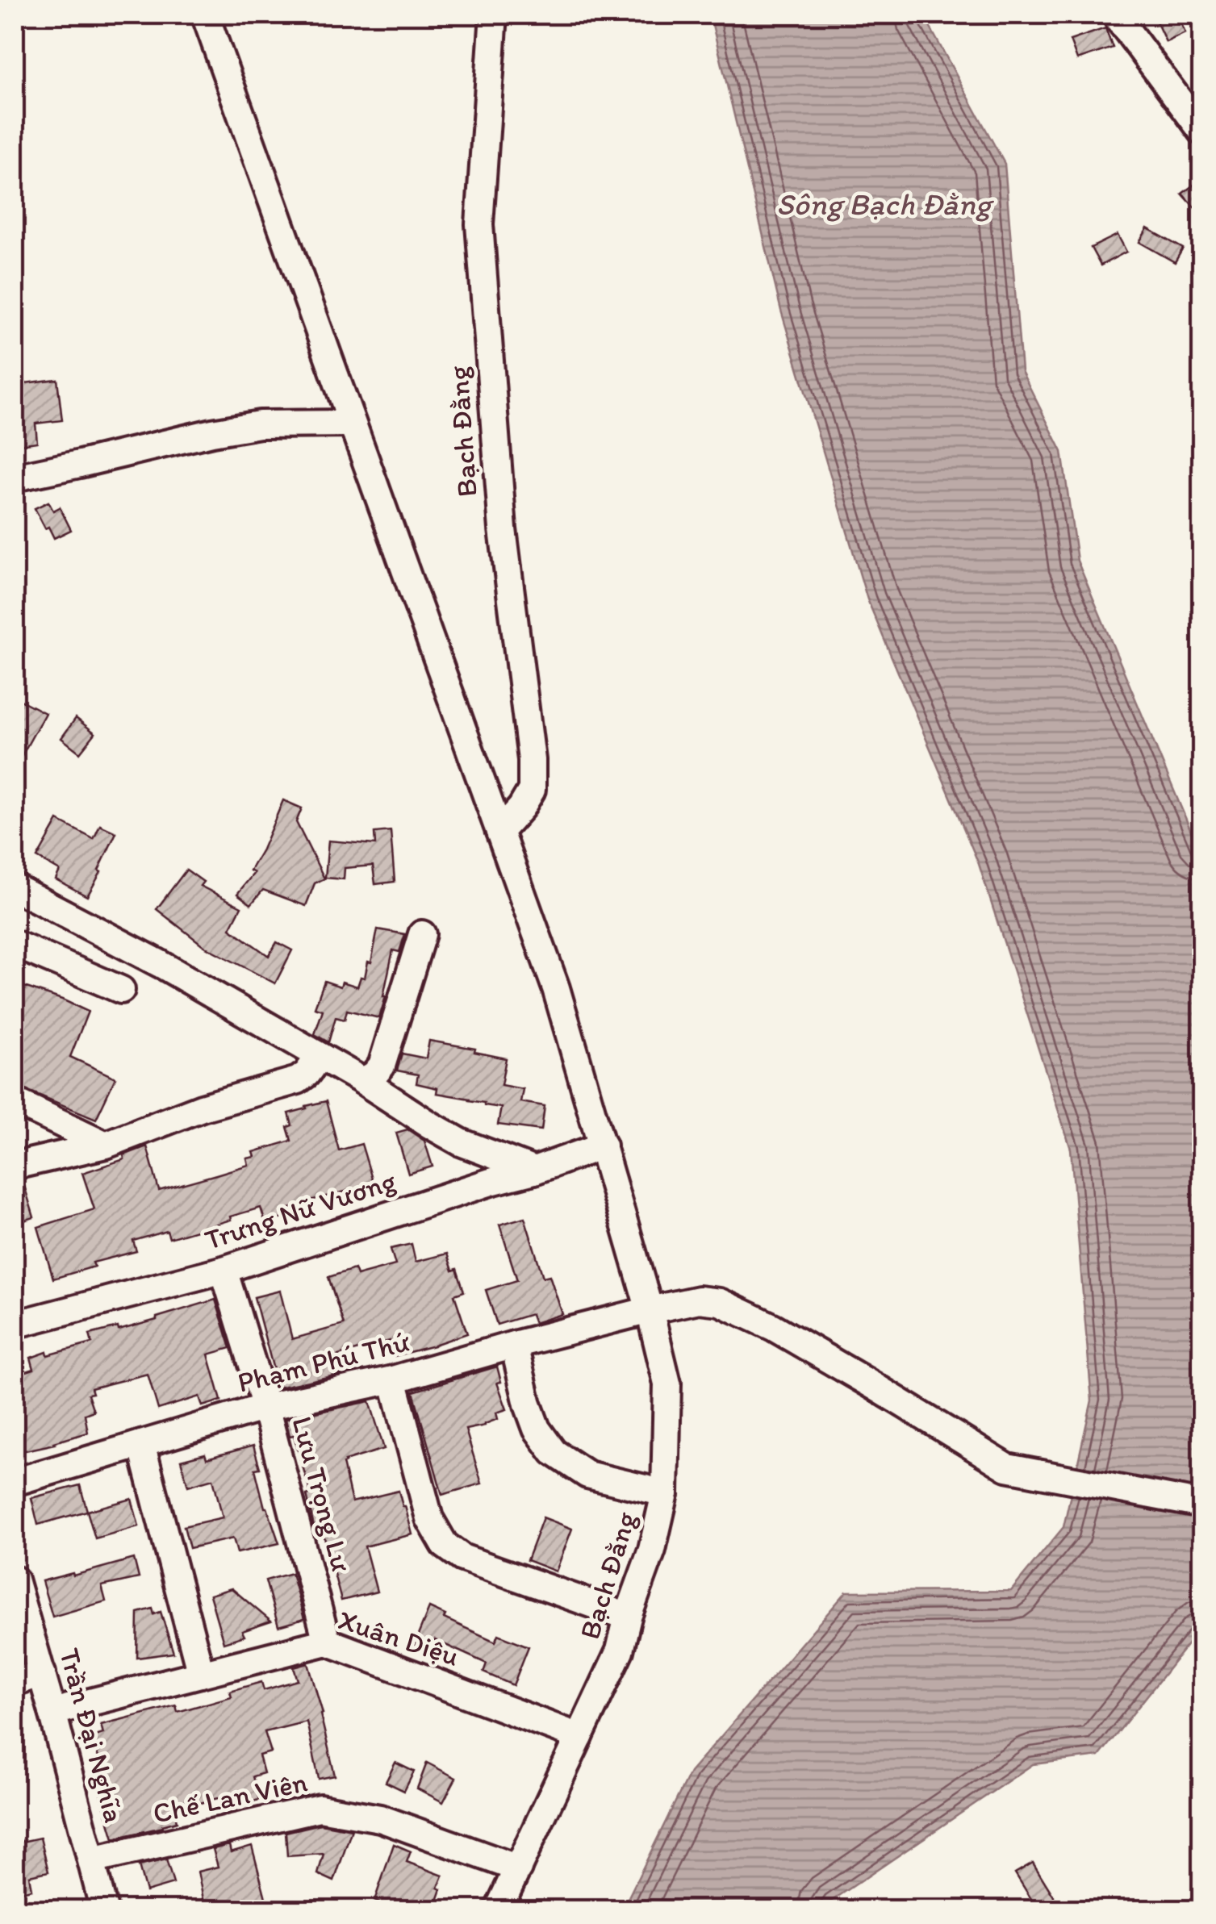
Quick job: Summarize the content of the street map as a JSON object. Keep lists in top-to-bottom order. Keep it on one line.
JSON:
{"streets":{"street":["Bạch Đằng","Trưng Nữ Vương","Phạm Phú Thứ","Lưu Trọng Lư","Xuân Diệu","Trần Đại Nghĩa","Chế Lan Viên"]},"crossings":[["Bạch Đằng","Trưng Nữ Vương"],["Bạch Đằng","Phạm Phú Thứ"],["Bạch Đằng","Xuân Diệu"],["Bạch Đằng","Chế Lan Viên"],["Trưng Nữ Vương","Lưu Trọng Lư"],["Phạm Phú Thứ","Lưu Trọng Lư"],["Lưu Trọng Lư","Xuân Diệu"],["Xuân Diệu","Trần Đại Nghĩa"],["Trần Đại Nghĩa","Chế Lan Viên"]],"water":["Sông Bạch Đằng"]}
